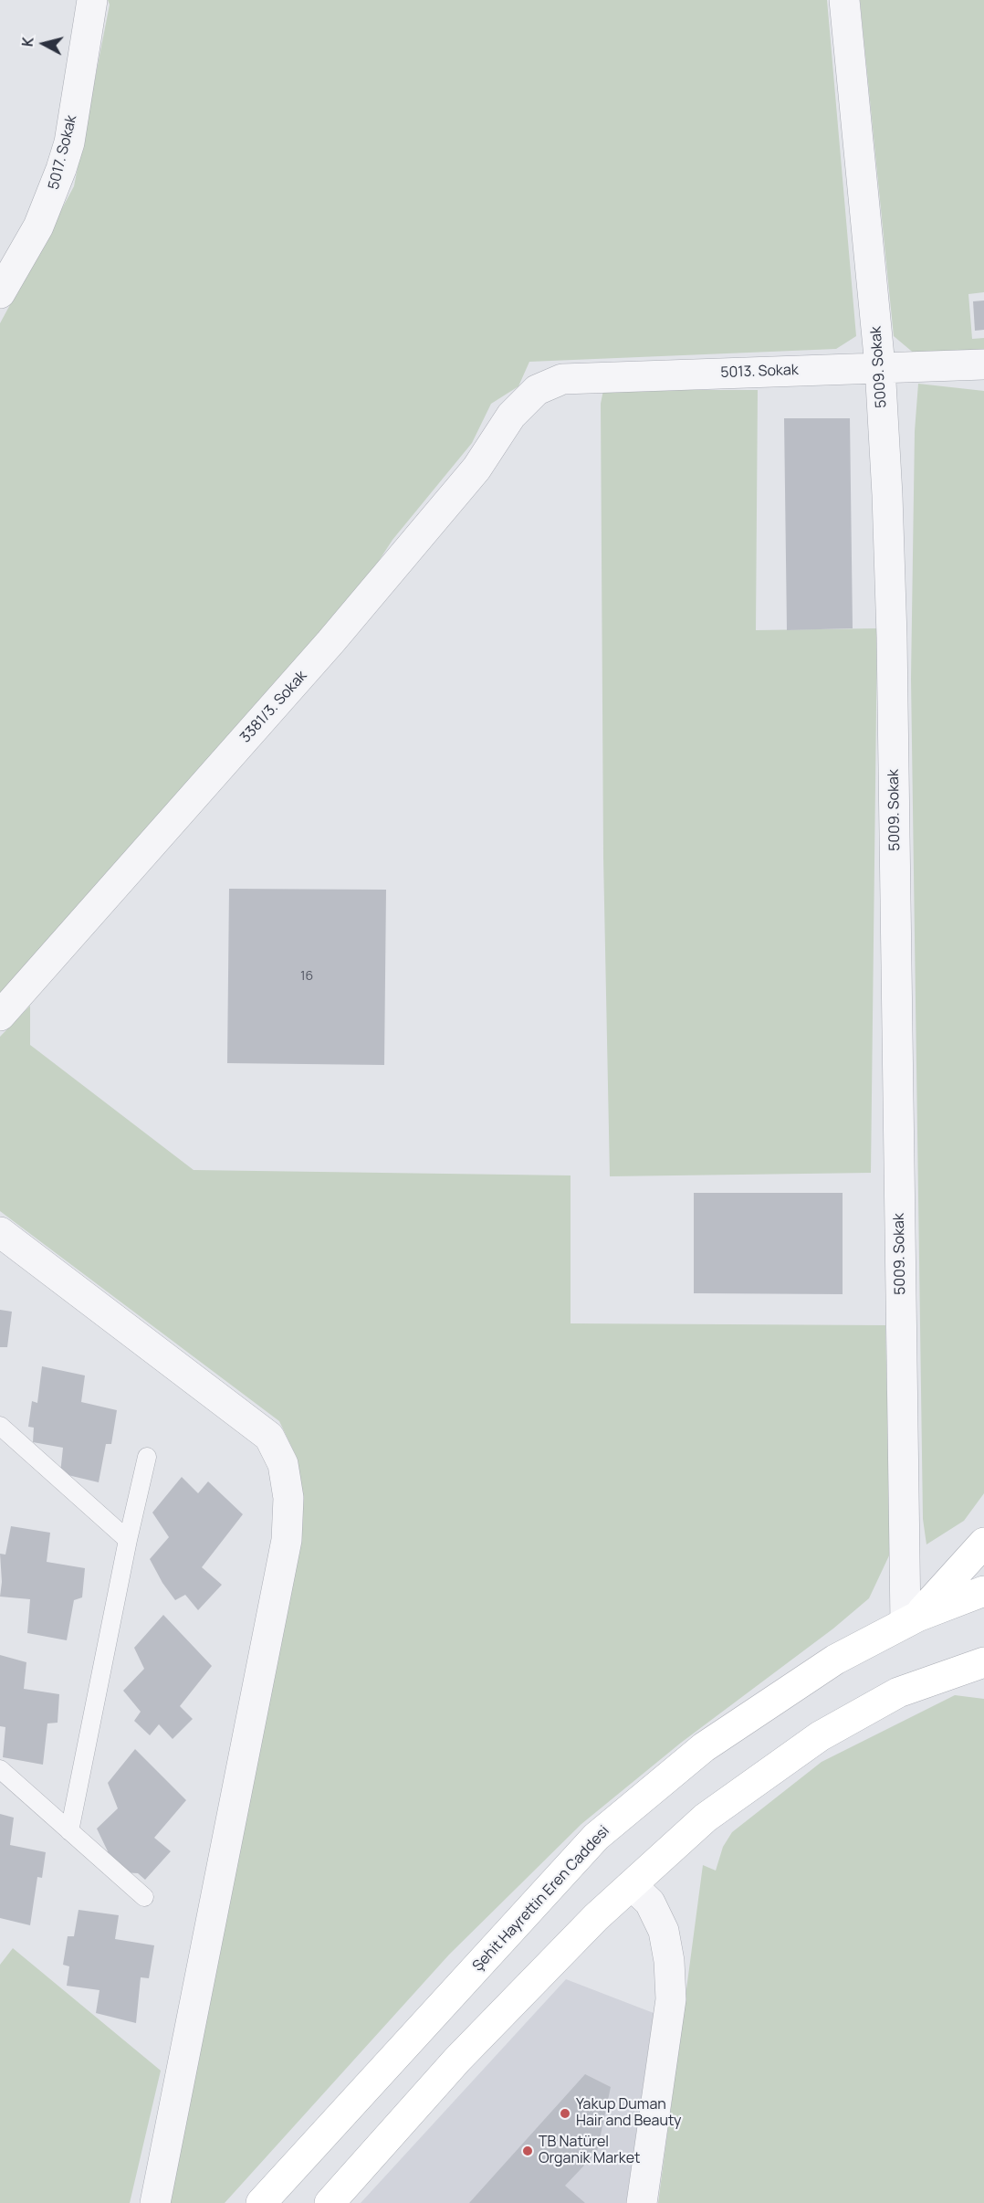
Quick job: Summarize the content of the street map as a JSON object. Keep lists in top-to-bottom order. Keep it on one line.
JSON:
{"streets":{"main road":["Şehit Hayrettin Eren Caddesi"],"street":["5017. Sokak","5009. Sokak","5013. Sokak","3381/3. Sokak"]},"crossings":[["5009. Sokak","5013. Sokak"],["5009. Sokak","Şehit Hayrettin Eren Caddesi"],["5013. Sokak","3381/3. Sokak"]],"places":["Yakup Duman Hair and Beauty","TB Natürel Organik Market"],"house_numbers":["16"],"north":"left"}
